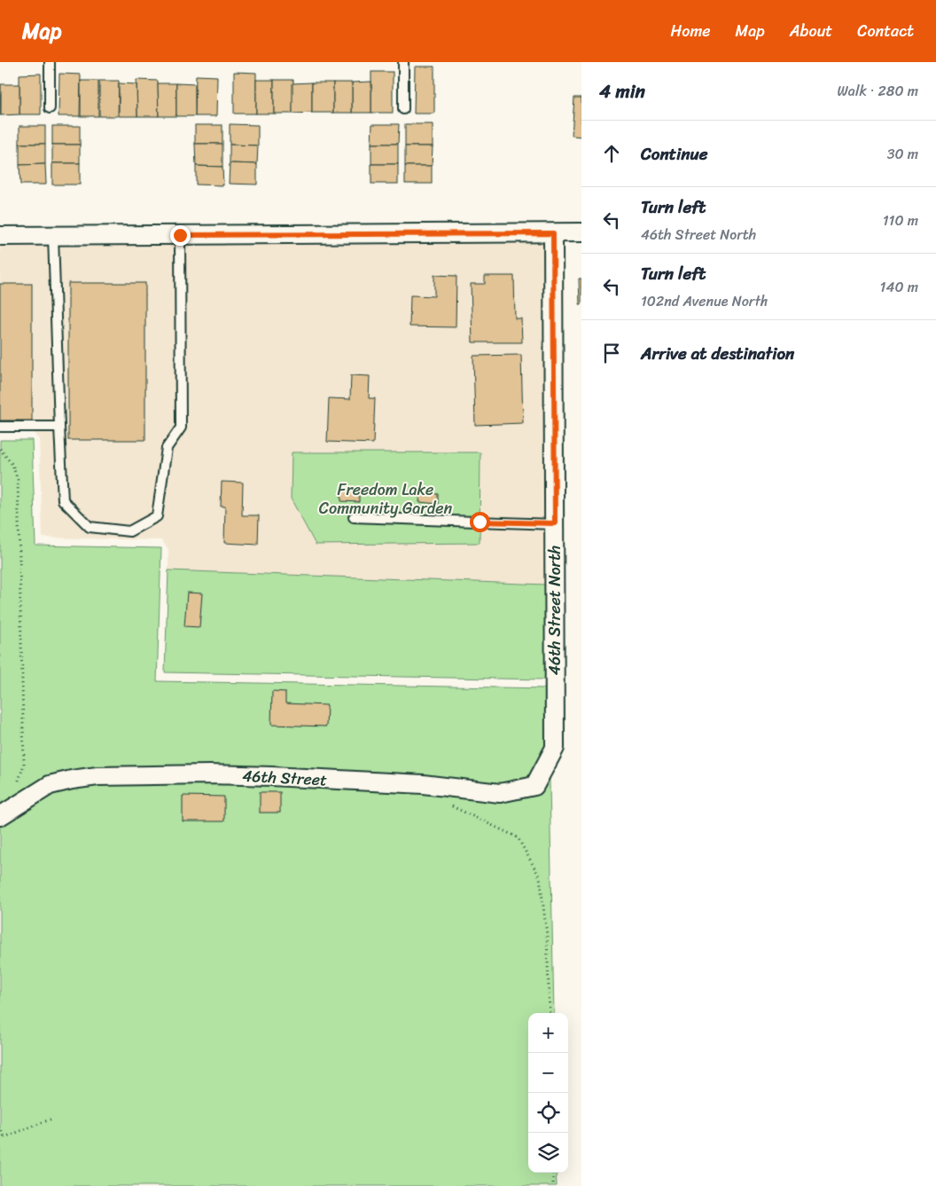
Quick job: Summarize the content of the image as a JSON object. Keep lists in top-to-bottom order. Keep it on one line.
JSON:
{"streets":{"street":["46th Street North","46th Street"]},"crossings":[["46th Street North","46th Street"]],"parks":["Freedom Lake Community Garden"],"page":{"header":"Map","nav":["Home","Map","About","Contact"],"heading":["4 min","Walk · 280 m"],"list":[["Continue","30 m"],["Turn left","46th Street North","110 m"],["Turn left","102nd Avenue North","140 m"],"Arrive at destination"],"map_buttons":["+","−"]}}
